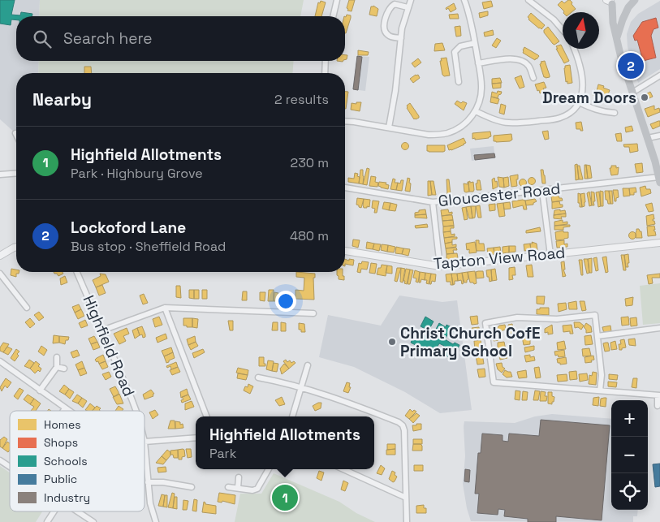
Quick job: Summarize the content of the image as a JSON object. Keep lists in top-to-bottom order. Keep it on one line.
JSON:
{"streets":{"street":["Gloucester Road","Tapton View Road","Highfield Road"]},"places":["Dream Doors","Christ Church CofE Primary School"],"legend":["Homes","Shops","Schools","Public","Industry"],"north":"top","page":{"search":"Search here","pins":["2","1"],"heading":["Nearby","2 results"],"list":[{"mark":"1","name":"Highfield Allotments","note":"Park · Highbury Grove","value":"230 m"},{"mark":"2","name":"Lockoford Lane","note":"Bus stop · Sheffield Road","value":"480 m"}],"map_buttons":["+","−"],"popup":["Highfield Allotments","Park"]}}
